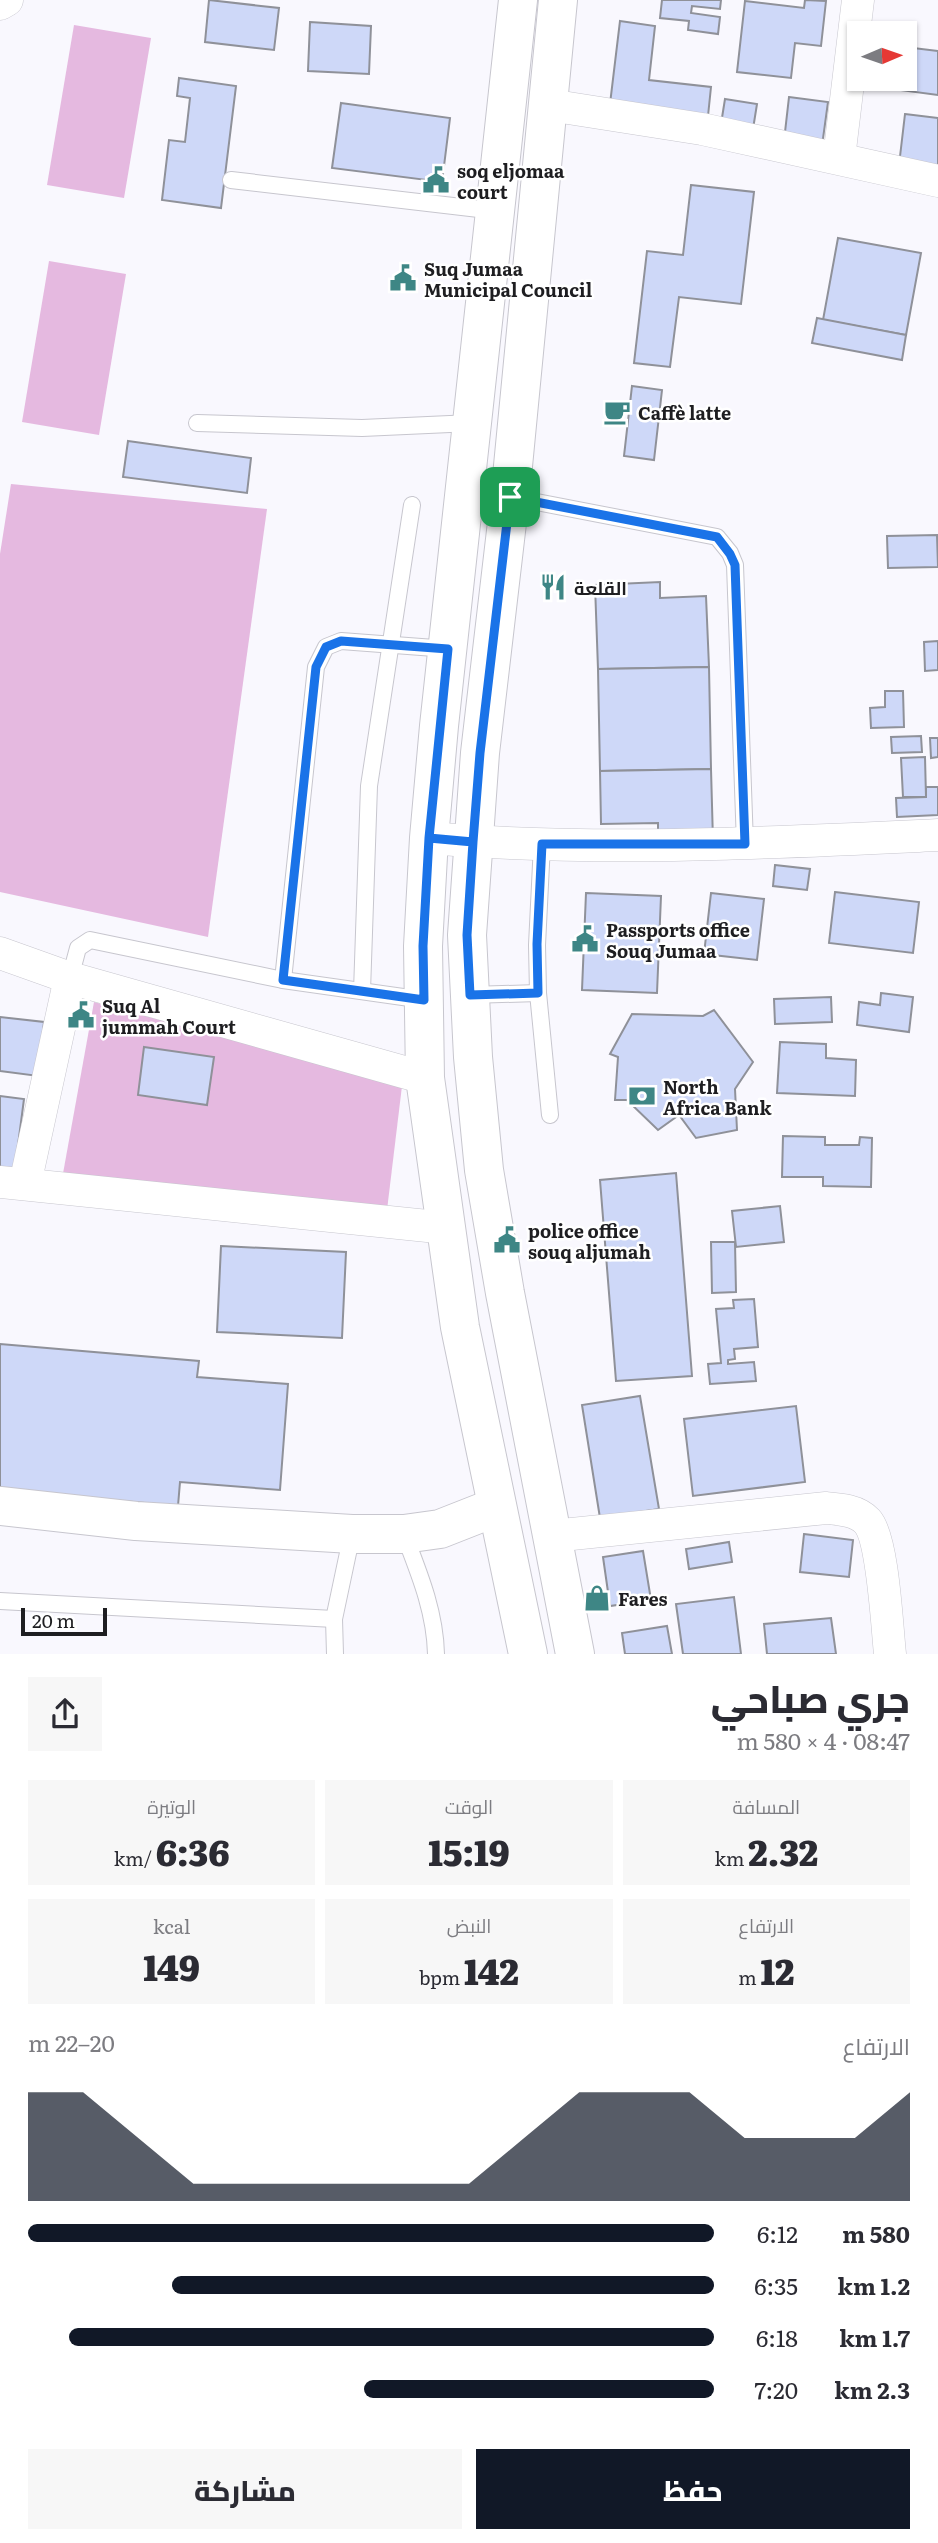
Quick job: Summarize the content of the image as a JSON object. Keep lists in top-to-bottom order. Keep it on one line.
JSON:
{"places":{"public building":["soq eljomaa court","Suq Jumaa Municipal Council","Passports office Souq Jumaa","Suq Al jummah Court","police office souq aljumah"],"cafe":["Caffè latte"],"restaurant":["القلعة"],"bank":["North Africa Bank"],"shop":["Fares"]},"scale_bar":"20 m","north":"right","page":{"scale":"20 m","heading":["جري صباحي","08:47 · 4 × 580 m"],"stats":[["المسافة","2.32 km"],["الوقت","15:19"],["الوتيرة","6:36 /km"],["الارتفاع","12 m"],["النبض","142 bpm"],["kcal","149"]],"chart":["الارتفاع","20–22 m"],"list":[{"name":"580 m","note":"6:12"},{"name":"1.2 km","note":"6:35"},{"name":"1.7 km","note":"6:18"},{"name":"2.3 km","note":"7:20"}],"buttons":["حفظ","مشاركة"]}}
